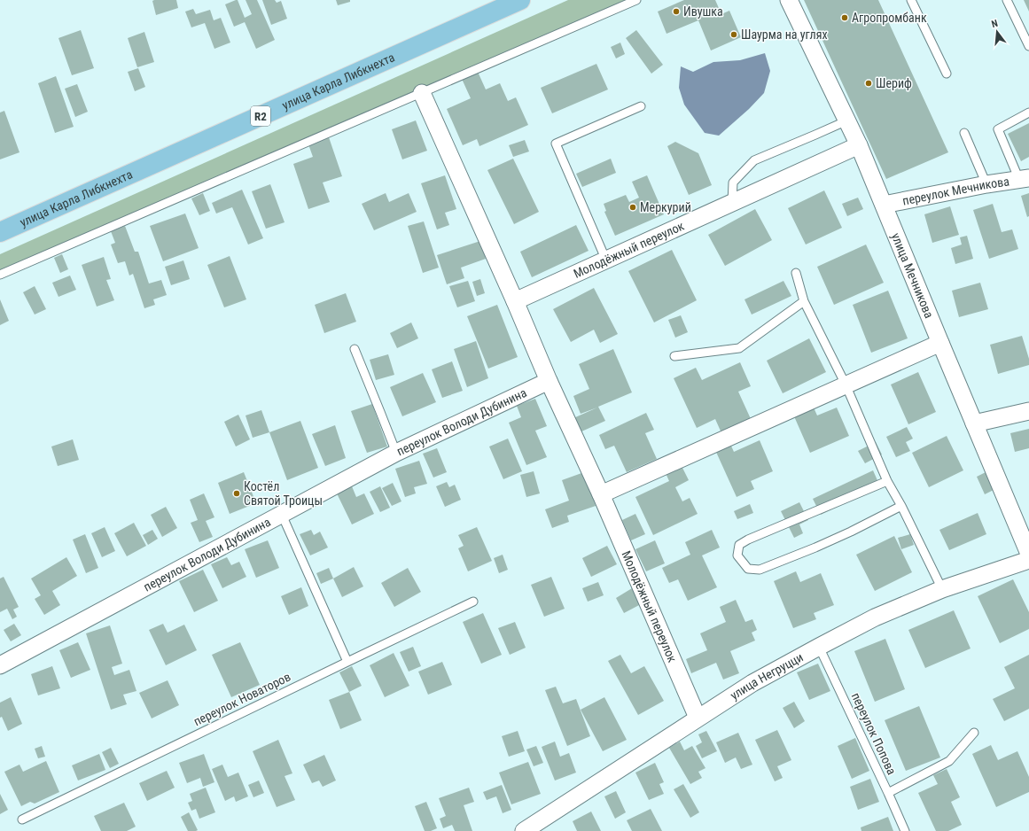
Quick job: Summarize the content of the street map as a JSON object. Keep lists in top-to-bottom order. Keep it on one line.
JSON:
{"streets":{"main road":["улица Карла Либкнехта","R2"],"street":["переулок Мечникова","Молодёжный переулок","улица Мечникова","переулок Володи Дубинина","улица Негруцци"],"lane":["переулок Новаторов","переулок Попова"]},"crossings":[["переулок Мечникова","улица Мечникова"],["Молодёжный переулок","улица Мечникова"],["Молодёжный переулок","переулок Володи Дубинина"],["Молодёжный переулок","улица Негруцци"],["улица Негруцци","переулок Попова"]],"places":["Ивушка","Агропромбанк","Шаурма на углях","Шериф","Меркурий","Костёл Святой Троицы"],"north":"top"}
